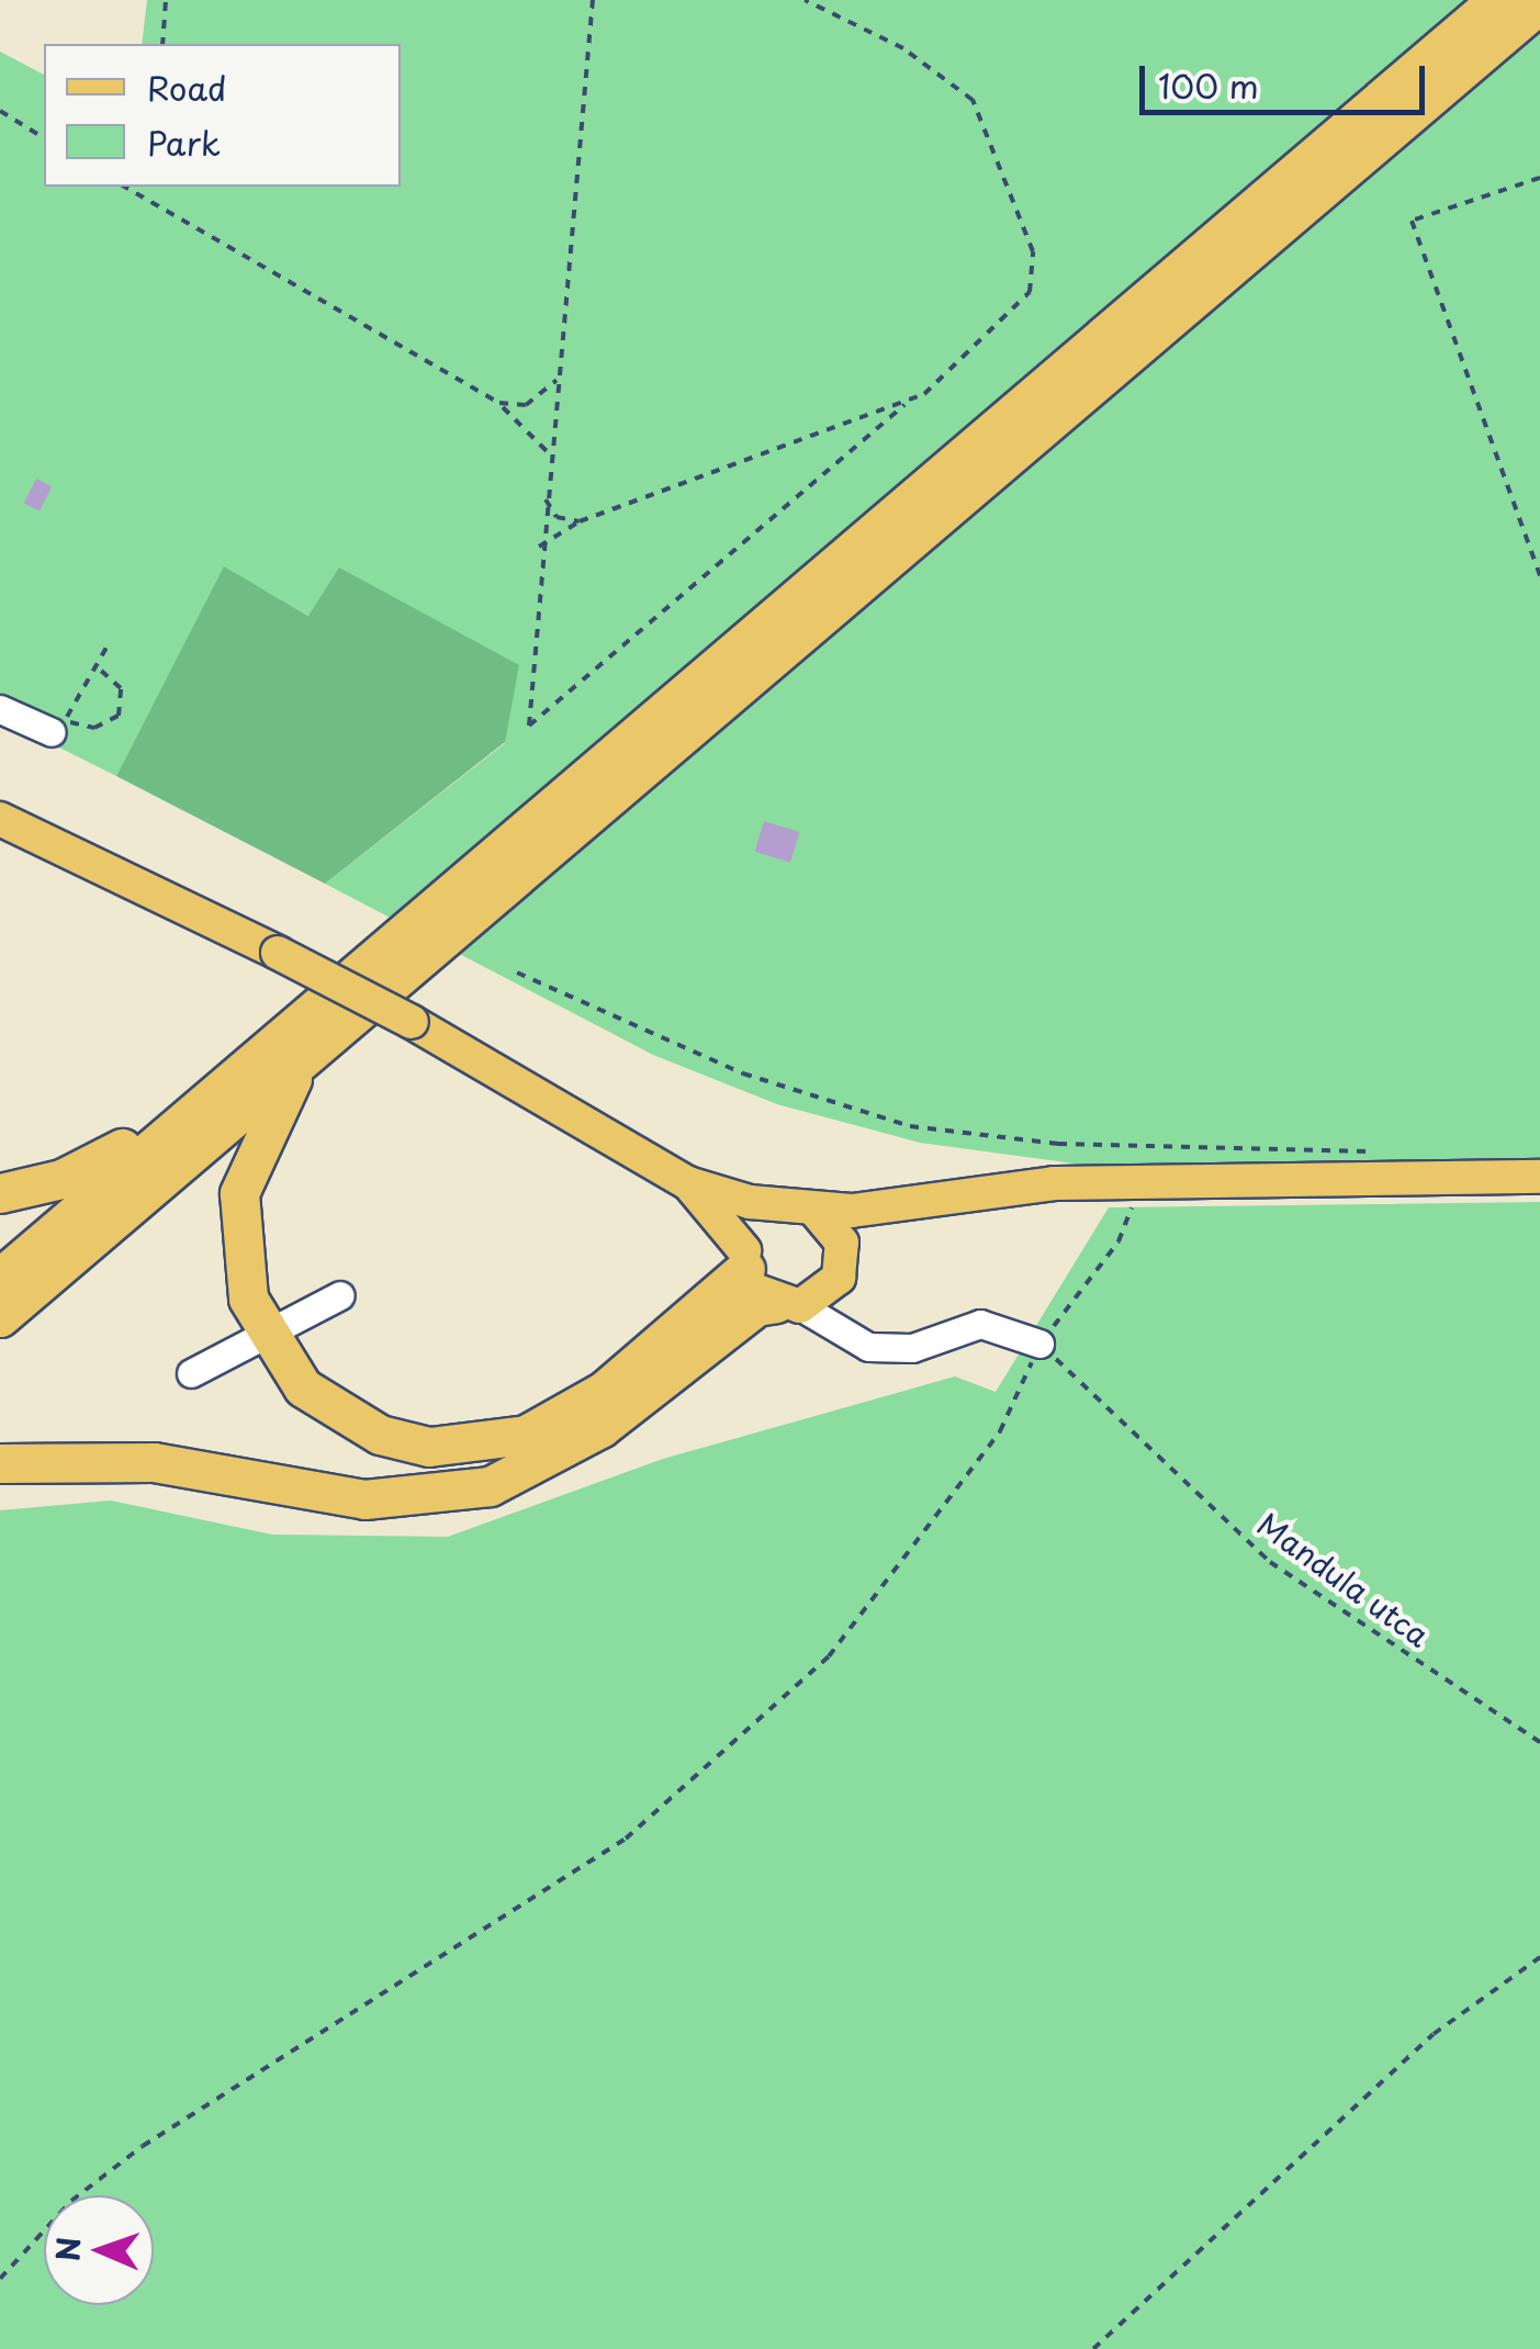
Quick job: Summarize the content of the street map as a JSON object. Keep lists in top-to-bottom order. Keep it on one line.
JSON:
{"streets":{"path":["Mandula utca"]},"legend":["Road","Park"],"scale_bar":"100 m","north":"left"}
